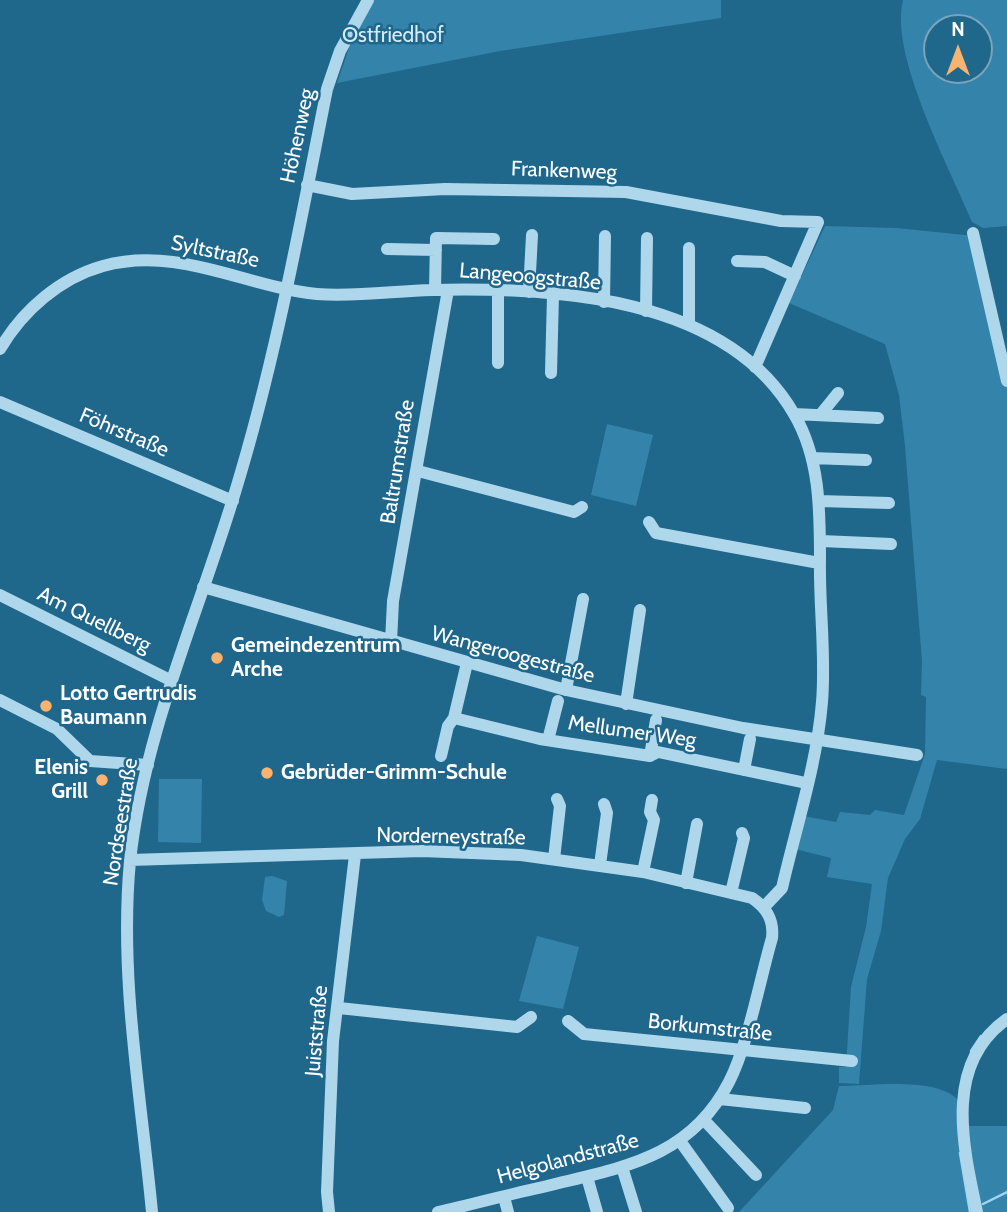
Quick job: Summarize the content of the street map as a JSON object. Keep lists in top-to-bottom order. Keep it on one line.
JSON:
{"streets":{"street":["Höhenweg","Frankenweg","Syltstraße","Langeoogstraße","Föhrstraße","Baltrumstraße","Am Quellberg","Wangeroogestraße","Mellumer Weg","Nordseestraße","Norderneystraße","Borkumstraße","Juiststraße","Helgolandstraße"]},"crossings":[["Höhenweg","Frankenweg"],["Höhenweg","Syltstraße"],["Höhenweg","Langeoogstraße"],["Höhenweg","Nordseestraße"],["Syltstraße","Langeoogstraße"],["Syltstraße","Nordseestraße"],["Langeoogstraße","Baltrumstraße"],["Langeoogstraße","Wangeroogestraße"],["Langeoogstraße","Nordseestraße"],["Föhrstraße","Nordseestraße"],["Baltrumstraße","Wangeroogestraße"],["Am Quellberg","Nordseestraße"],["Wangeroogestraße","Nordseestraße"],["Nordseestraße","Norderneystraße"],["Norderneystraße","Juiststraße"],["Borkumstraße","Helgolandstraße"]],"parks":["Ostfriedhof"],"places":["Gemeindezentrum Arche","Lotto Gertrudis Baumann","Gebrüder-Grimm-Schule","Elenis Grill"],"north":"top"}
